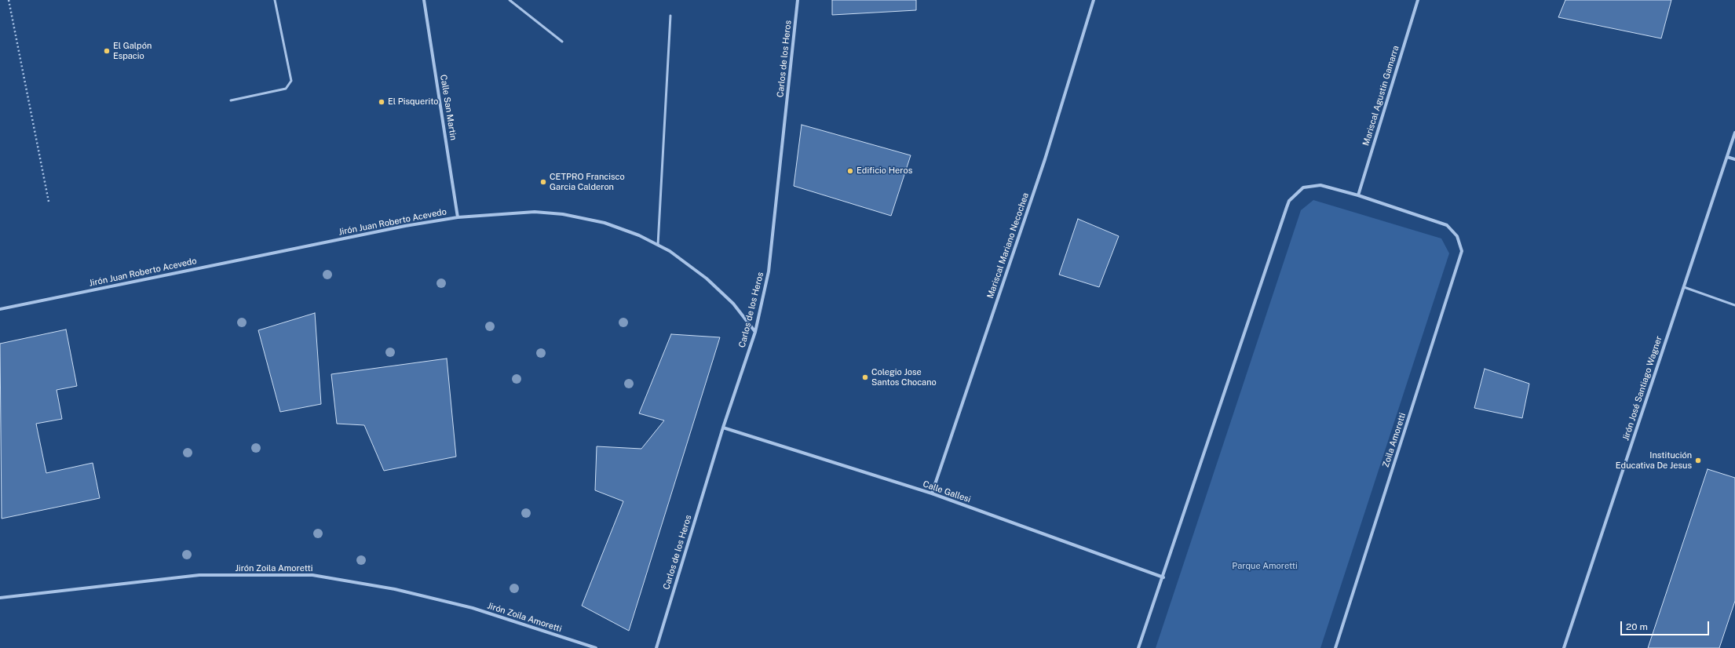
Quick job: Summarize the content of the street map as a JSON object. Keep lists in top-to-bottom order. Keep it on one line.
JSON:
{"streets":{"street":["Carlos de los Heros","Mariscal Agustin Gamarra","Calle San Martin","Jirón Juan Roberto Acevedo","Mariscal Mariano Necochea","Jirón José Santiago Wagner","Zoila Amoretti","Calle Gallesi","Jirón Zoila Amoretti"]},"crossings":[["Carlos de los Heros","Jirón Juan Roberto Acevedo"],["Carlos de los Heros","Calle Gallesi"],["Mariscal Agustin Gamarra","Zoila Amoretti"],["Calle San Martin","Jirón Juan Roberto Acevedo"],["Mariscal Mariano Necochea","Calle Gallesi"]],"parks":["Parque Amoretti"],"places":["El Galpón Espacio","El Pisquerito","Edificio Heros","CETPRO Francisco Garcia Calderon","Colegio Jose Santos Chocano","Institución Educativa De Jesus"],"scale_bar":"20 m"}
